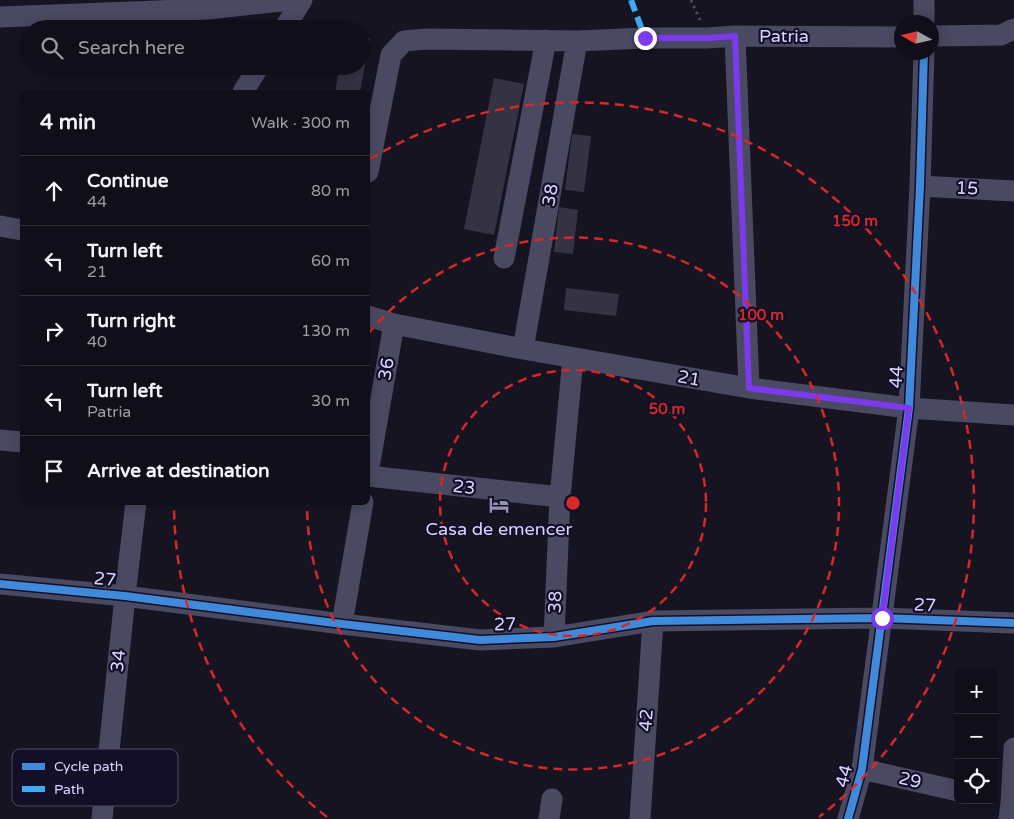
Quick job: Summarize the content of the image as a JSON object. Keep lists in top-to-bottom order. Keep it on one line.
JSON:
{"streets":{"street":["Patria","15","38","36","44","21","23","27","34","42","29"]},"crossings":[["Patria","38"],["15","44"],["38","21"],["38","23"],["38","27"],["36","21"],["44","21"],["44","27"],["44","29"],["27","34"],["27","42"]],"places":{"hotel":["Casa de emencer"]},"legend":["Cycle path","Path"],"north":"left","page":{"search":"Search here","heading":["4 min","Walk · 300 m"],"list":[["Continue","44","80 m"],["Turn left","21","60 m"],["Turn right","40","130 m"],["Turn left","Patria","30 m"],"Arrive at destination"],"map_buttons":["+","−"]},"rings":["150 m","100 m","50 m"]}
